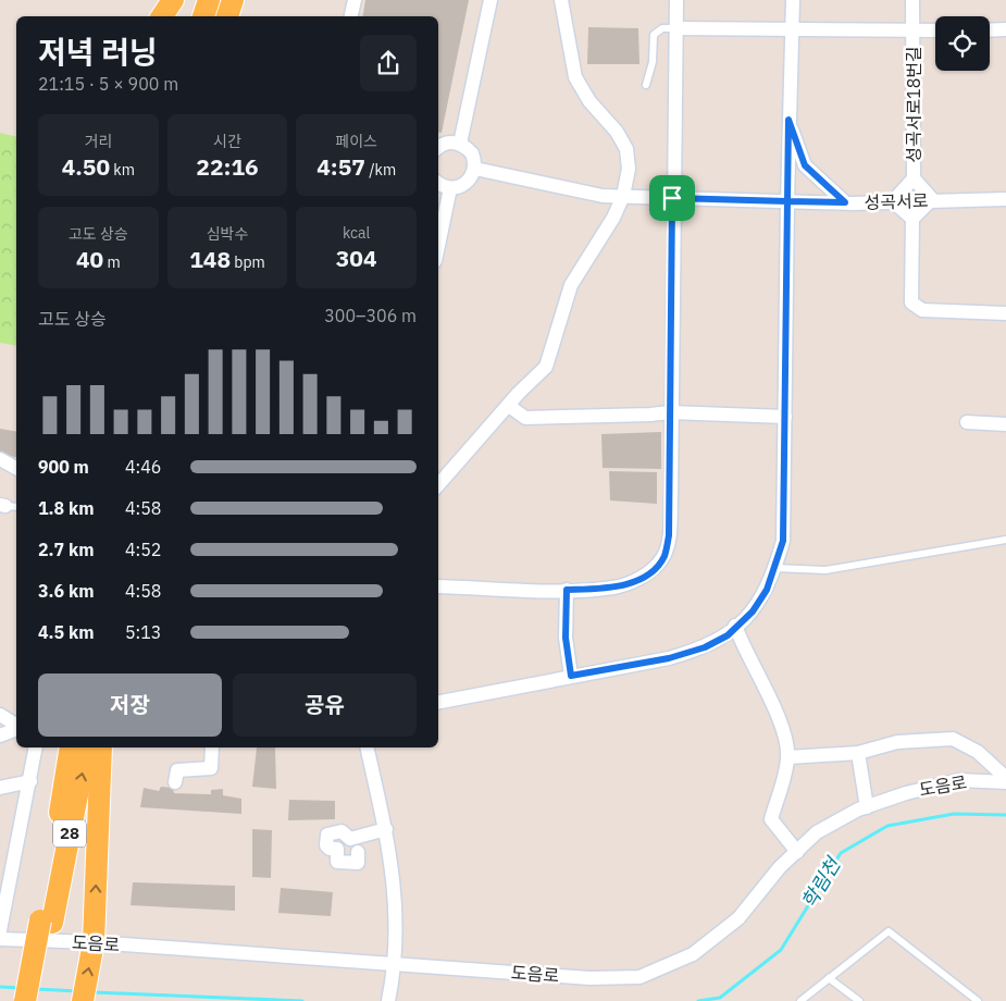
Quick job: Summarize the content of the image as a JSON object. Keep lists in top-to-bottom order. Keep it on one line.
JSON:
{"streets":{"main road":["28"],"street":["성곡서로18번길","성곡서로","도음로"]},"crossings":[["성곡서로18번길","성곡서로"]],"water":["학림천"],"page":{"heading":["저녁 러닝","21:15 · 5 × 900 m"],"stats":[["거리","4.50 km"],["시간","22:16"],["페이스","4:57 /km"],["고도 상승","40 m"],["심박수","148 bpm"],["kcal","304"]],"chart":["고도 상승","300–306 m"],"list":[{"name":"900 m","note":"4:46"},{"name":"1.8 km","note":"4:58"},{"name":"2.7 km","note":"4:52"},{"name":"3.6 km","note":"4:58"},{"name":"4.5 km","note":"5:13"}],"buttons":["저장","공유"]}}
